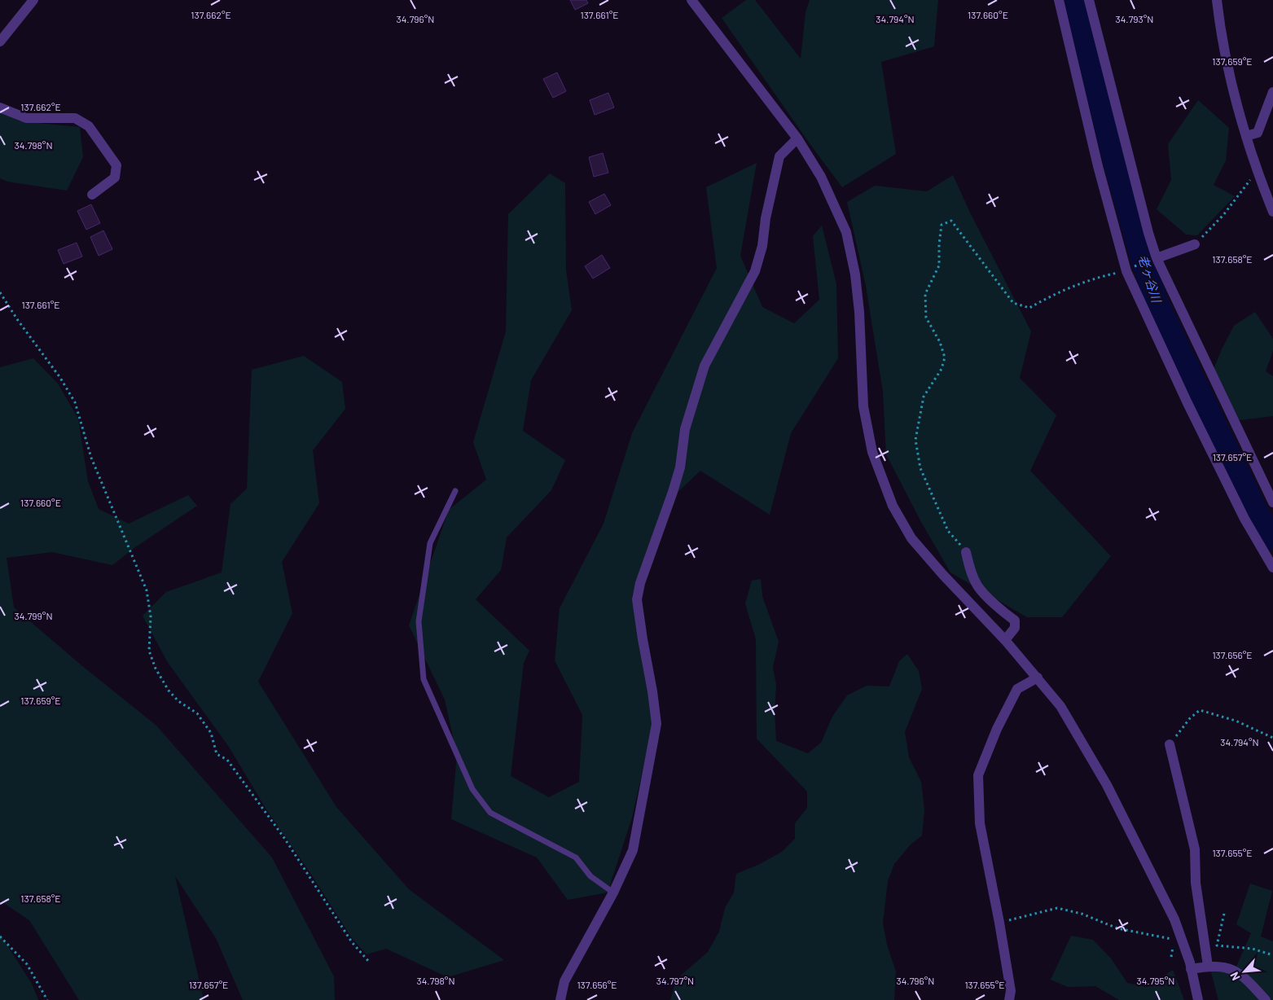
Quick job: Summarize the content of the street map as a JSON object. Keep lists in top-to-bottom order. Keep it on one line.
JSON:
{"water":["老ヶ谷川"],"north":"bottom left","coordinates":["137.662°E","137.661°E","137.660°E","34.796°N","34.794°N","34.793°N","137.659°E","34.798°N","137.658°E","137.657°E","34.799°N","137.656°E","137.655°E","34.797°N","34.795°N"]}
